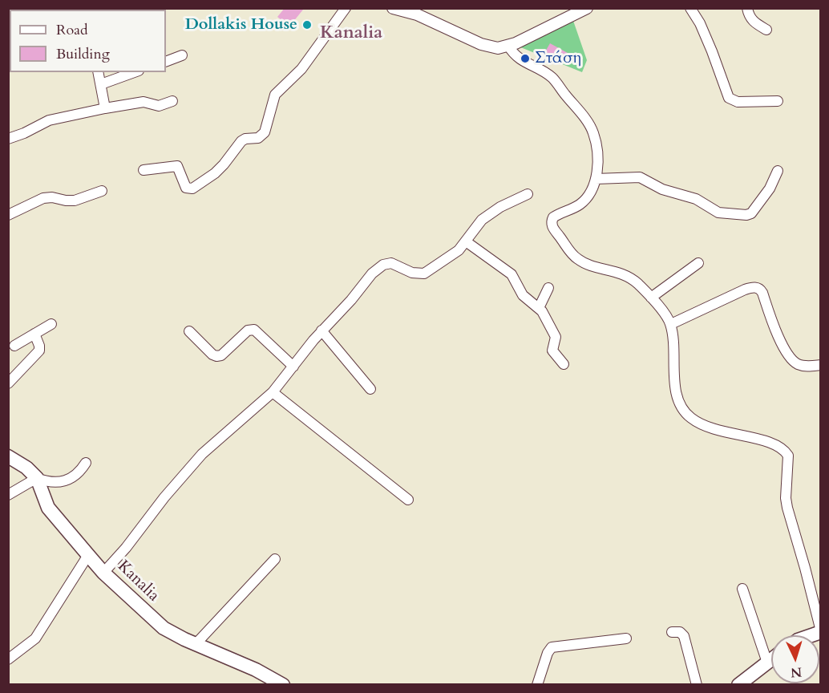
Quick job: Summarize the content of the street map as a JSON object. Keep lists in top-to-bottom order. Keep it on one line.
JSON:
{"streets":{"main road":["Kanalia"]},"districts":["Kanalia"],"places":["Dollakis House","Στάση"],"legend":["Road","Building"],"north":"bottom"}
